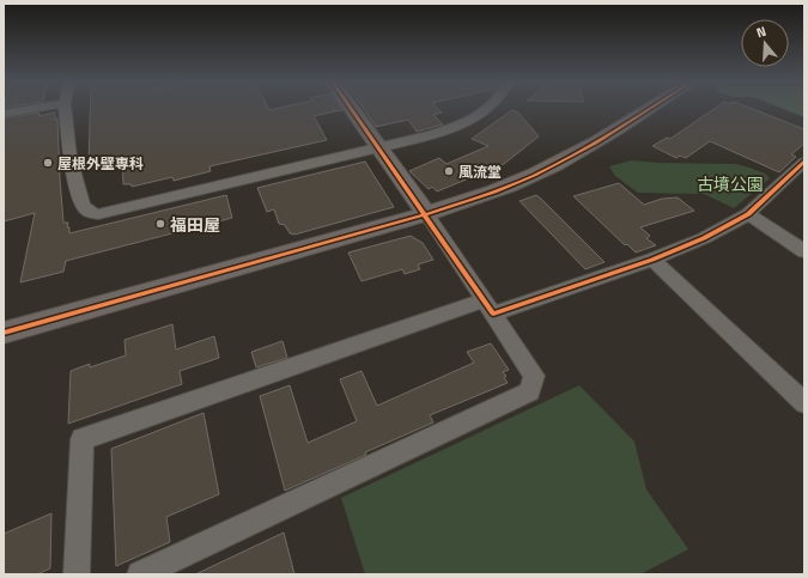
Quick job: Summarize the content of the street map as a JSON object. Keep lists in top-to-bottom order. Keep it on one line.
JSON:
{"parks":["古墳公園"],"places":["屋根外壁専科","風流堂","福田屋"],"north":"top"}
